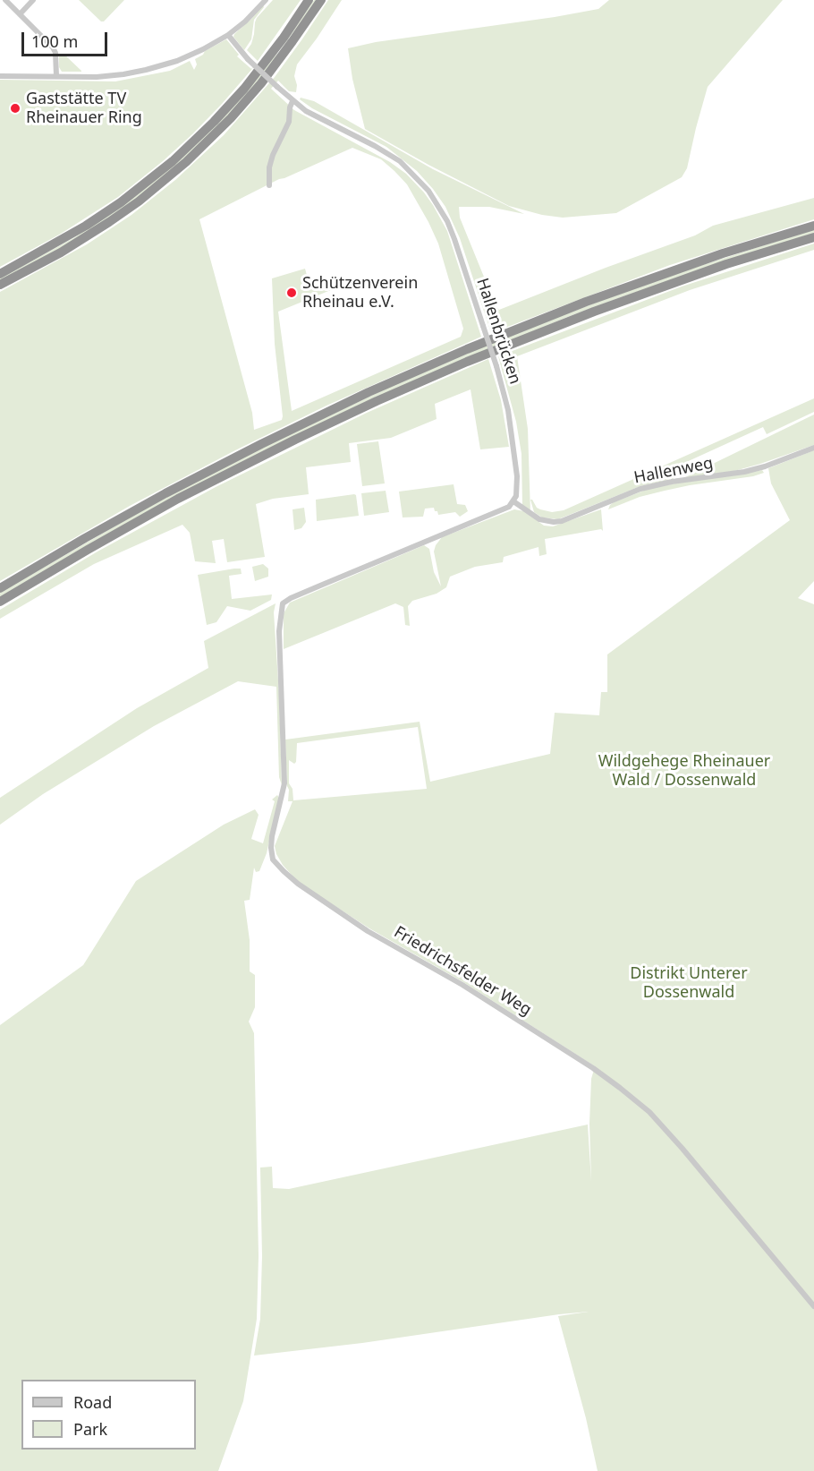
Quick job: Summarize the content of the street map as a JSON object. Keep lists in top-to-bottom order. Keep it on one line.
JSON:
{"streets":{"street":["Hallenbrücken","Hallenweg","Friedrichsfelder Weg"]},"crossings":[["Hallenbrücken","Hallenweg"],["Hallenbrücken","Friedrichsfelder Weg"],["Hallenweg","Friedrichsfelder Weg"]],"parks":["Wildgehege Rheinauer Wald / Dossenwald","Distrikt Unterer Dossenwald"],"places":["Gaststätte TV Rheinauer Ring","Schützenverein Rheinau e.V."],"legend":["Road","Park"],"scale_bar":"100 m"}
